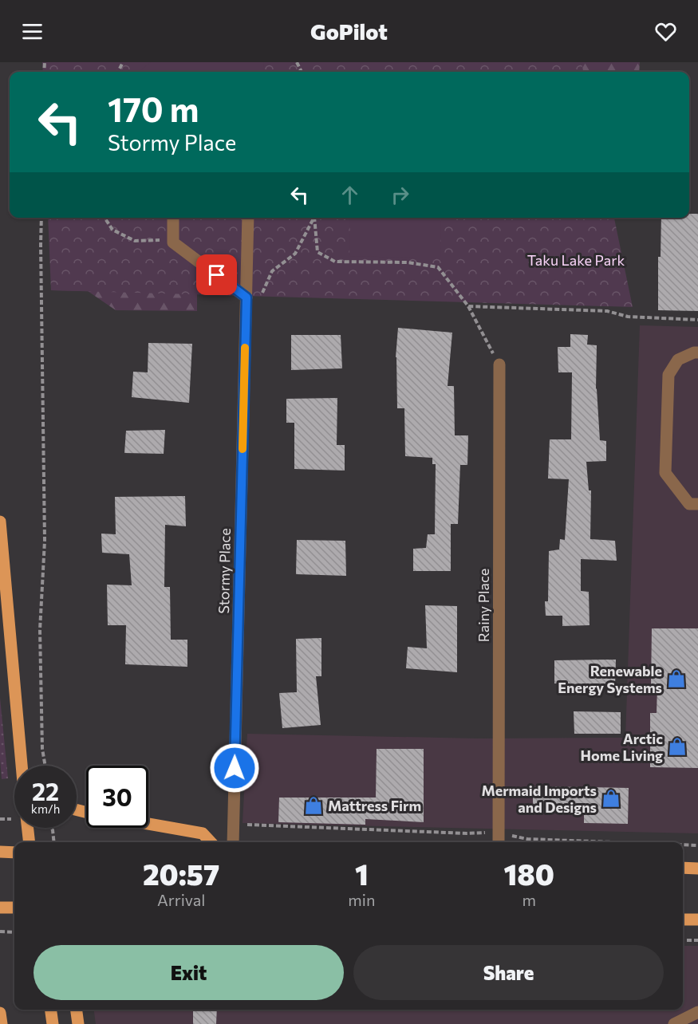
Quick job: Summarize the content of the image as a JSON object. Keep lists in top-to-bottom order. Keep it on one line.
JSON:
{"streets":{"street":["Stormy Place","Rainy Place"]},"parks":["Taku Lake Park"],"places":{"shop":["Renewable Energy Systems","Arctic Home Living","Mermaid Imports and Designs","Mattress Firm"]},"page":{"header":"GoPilot","turn":["170 m","Stormy Place"],"speed":"22 km/h","limit":"30","eta":["20:57","Arrival","1","min","180","m"],"buttons":["Exit","Share"]}}
